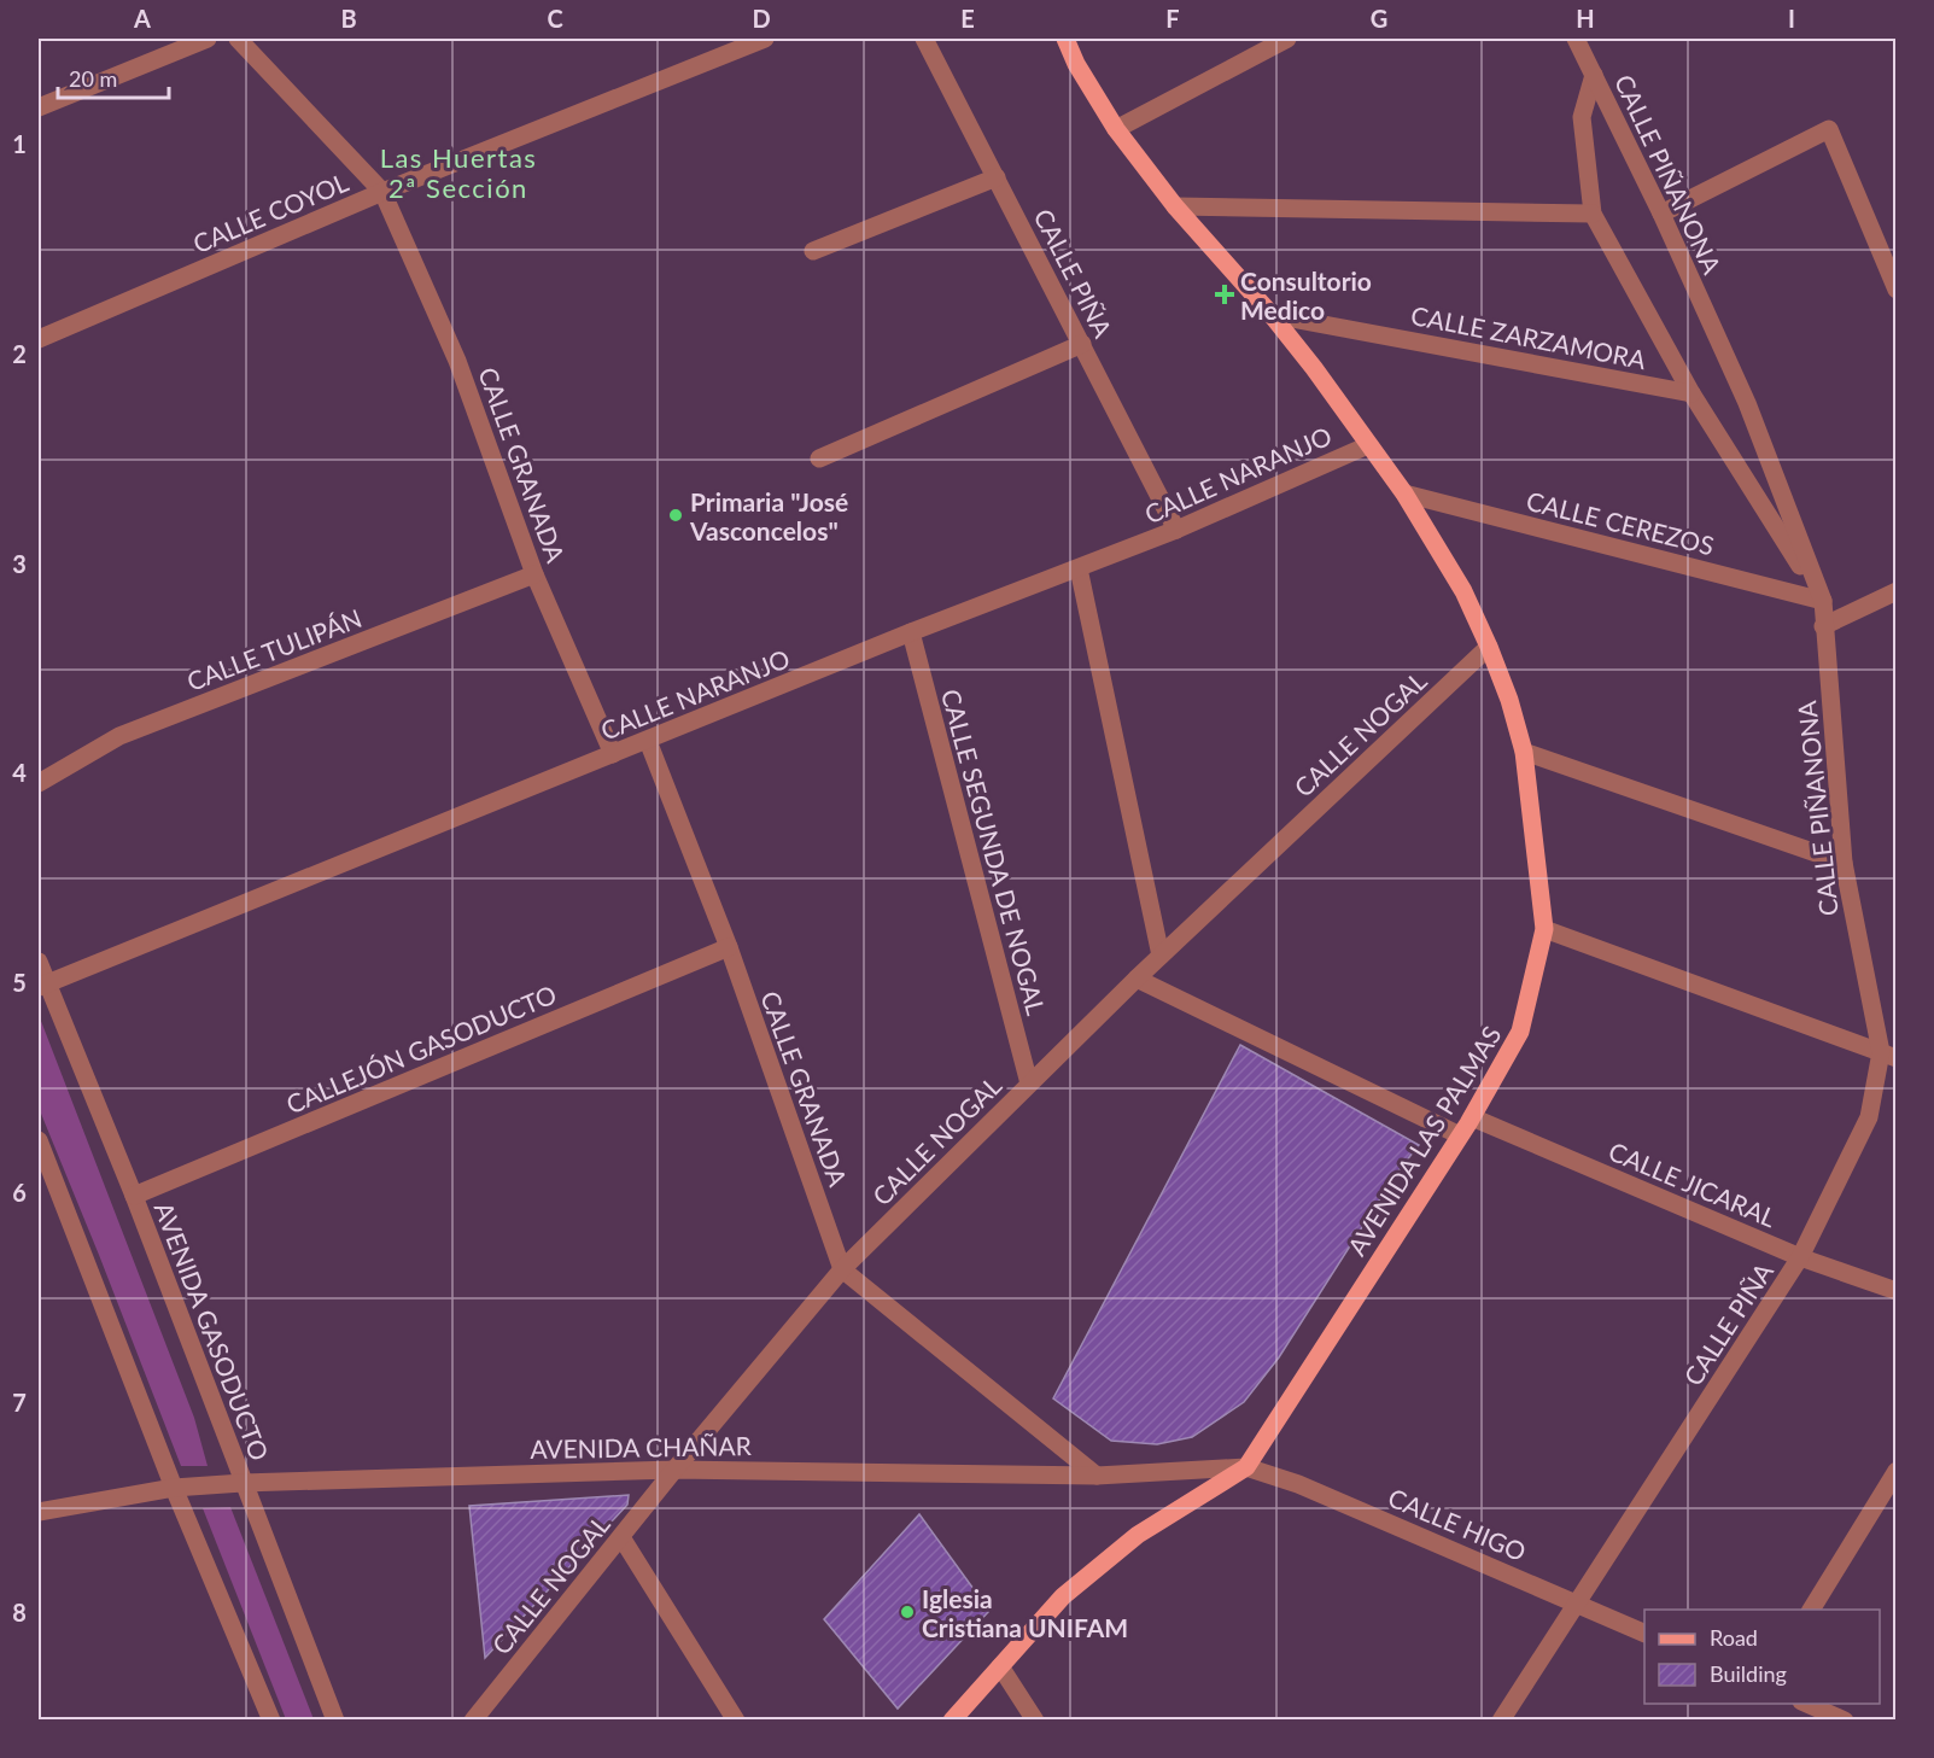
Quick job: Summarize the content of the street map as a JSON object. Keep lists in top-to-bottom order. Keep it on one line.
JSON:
{"streets":{"main road":["AVENIDA LAS PALMAS"],"street":["CALLE PIÑANONA","CALLE COYOL","CALLE PIÑA","CALLE ZARZAMORA","CALLE GRANADA","CALLE NARANJO","CALLE CEREZOS","CALLE TULIPÁN","CALLE NOGAL","CALLE SEGUNDA DE NOGAL","CALLEJÓN GASODUCTO","CALLE JICARAL","AVENIDA GASODUCTO","AVENIDA CHAÑAR","CALLE HIGO"]},"crossings":[["CALLE PIÑANONA","CALLE PIÑA"],["CALLE PIÑANONA","CALLE ZARZAMORA"],["CALLE PIÑANONA","CALLE CEREZOS"],["CALLE COYOL","CALLE GRANADA"],["CALLE PIÑA","CALLE NARANJO"],["CALLE PIÑA","CALLE JICARAL"],["CALLE PIÑA","CALLE HIGO"],["CALLE ZARZAMORA","AVENIDA LAS PALMAS"],["CALLE GRANADA","CALLE NARANJO"],["CALLE GRANADA","CALLE TULIPÁN"],["CALLE GRANADA","CALLE NOGAL"],["CALLE GRANADA","CALLEJÓN GASODUCTO"],["CALLE NARANJO","CALLE SEGUNDA DE NOGAL"],["CALLE NARANJO","AVENIDA LAS PALMAS"],["CALLE NARANJO","AVENIDA GASODUCTO"],["CALLE CEREZOS","AVENIDA LAS PALMAS"],["CALLE NOGAL","CALLE SEGUNDA DE NOGAL"],["CALLE NOGAL","AVENIDA LAS PALMAS"],["CALLE NOGAL","AVENIDA CHAÑAR"],["CALLEJÓN GASODUCTO","AVENIDA GASODUCTO"],["AVENIDA LAS PALMAS","CALLE JICARAL"],["AVENIDA LAS PALMAS","AVENIDA CHAÑAR"],["AVENIDA LAS PALMAS","CALLE HIGO"],["AVENIDA GASODUCTO","AVENIDA CHAÑAR"],["AVENIDA CHAÑAR","CALLE HIGO"]],"districts":["Las Huertas 2ª Sección"],"places":{"health":["Consultorio Medico"],"other":["Primaria \"José Vasconcelos\"","Iglesia Cristiana UNIFAM"]},"legend":["Road","Building"],"scale_bar":"20 m","grid":{"columns":["A","B","C","D","E","F","G","H","I"],"rows":["1","2","3","4","5","6","7","8"]}}
